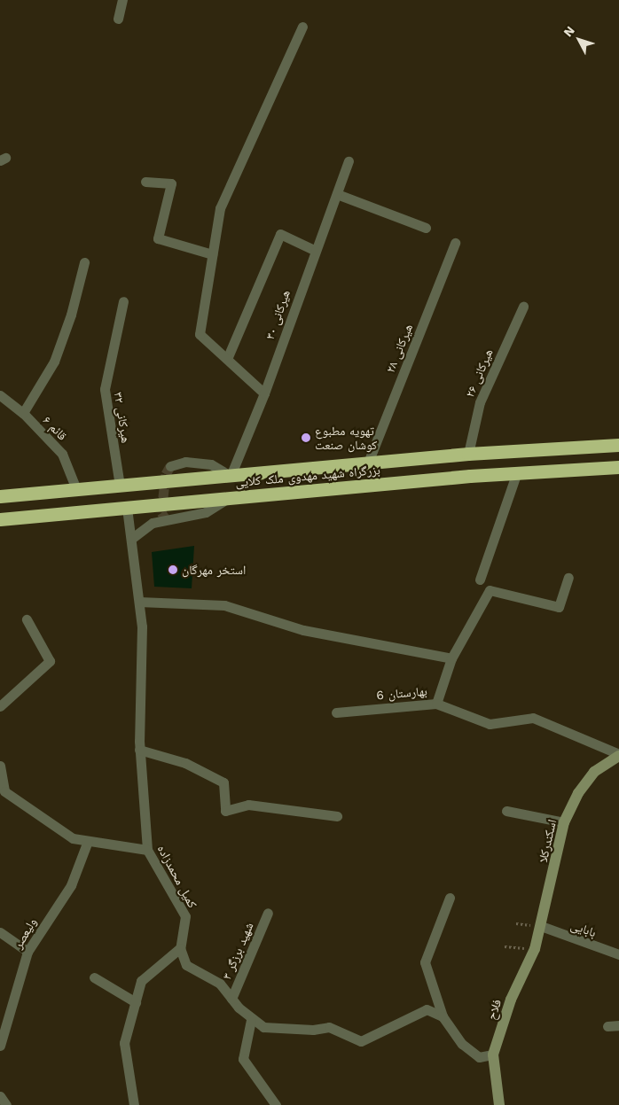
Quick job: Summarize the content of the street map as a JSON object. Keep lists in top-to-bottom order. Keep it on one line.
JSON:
{"streets":{"highway":["بزرگراه شهید مهدوی ملک کلایی"],"street":["هیرکانی ۳۰","هیرکانی ۲۸","هیرکانی ۲۶","هیرکانی ۳۲","قائم ۶","بهارستان 6","اسکندرکلا","کمیل محمدزاده","بابایی","ولیعصر","شهید برزگر ۳","فلاح"]},"crossings":[["هیرکانی ۳۰","بزرگراه شهید مهدوی ملک کلایی"],["هیرکانی ۲۸","بزرگراه شهید مهدوی ملک کلایی"],["هیرکانی ۲۶","بزرگراه شهید مهدوی ملک کلایی"],["هیرکانی ۳۲","بزرگراه شهید مهدوی ملک کلایی"],["قائم ۶","بزرگراه شهید مهدوی ملک کلایی"],["بزرگراه شهید مهدوی ملک کلایی","کمیل محمدزاده"],["بهارستان 6","اسکندرکلا"],["اسکندرکلا","بابایی"],["اسکندرکلا","فلاح"],["بابایی","فلاح"]],"places":["تهویه مطبوع کوشان صنعت","استخر مهرگان"],"north":"top left"}
